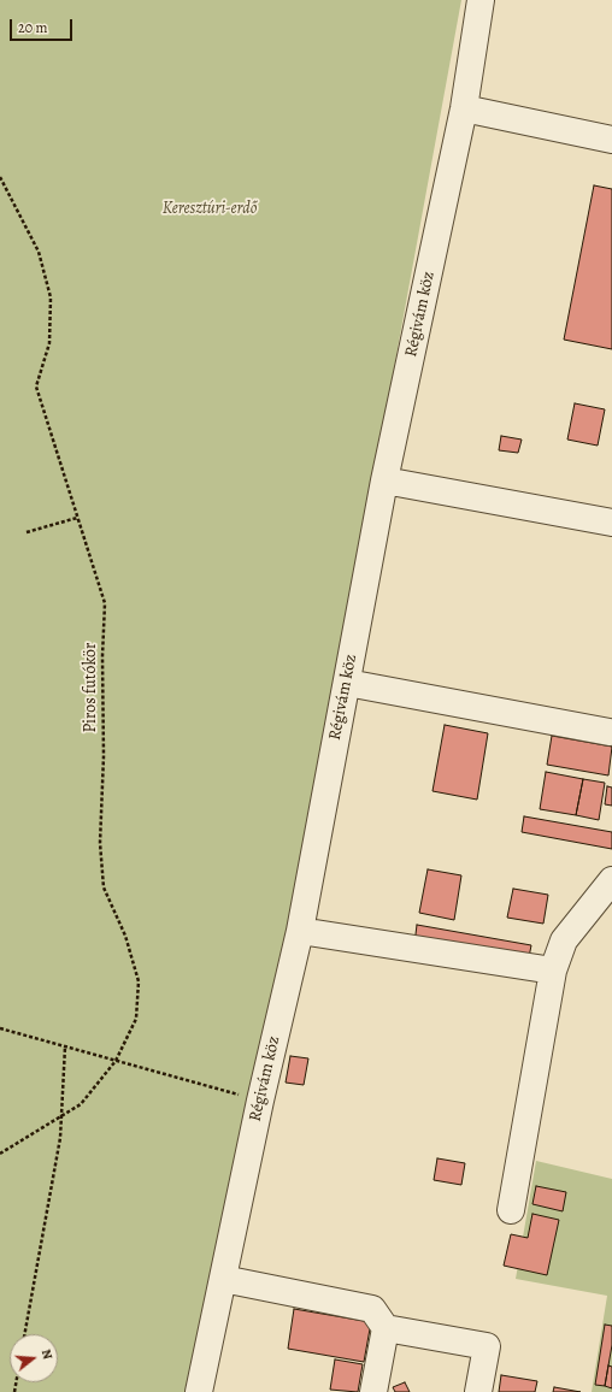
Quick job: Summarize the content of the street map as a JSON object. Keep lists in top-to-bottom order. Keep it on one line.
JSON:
{"streets":{"street":["Régivám köz"],"path":["Piros futókör"]},"parks":["Keresztúri-erdő"],"scale_bar":"20 m","north":"right"}
